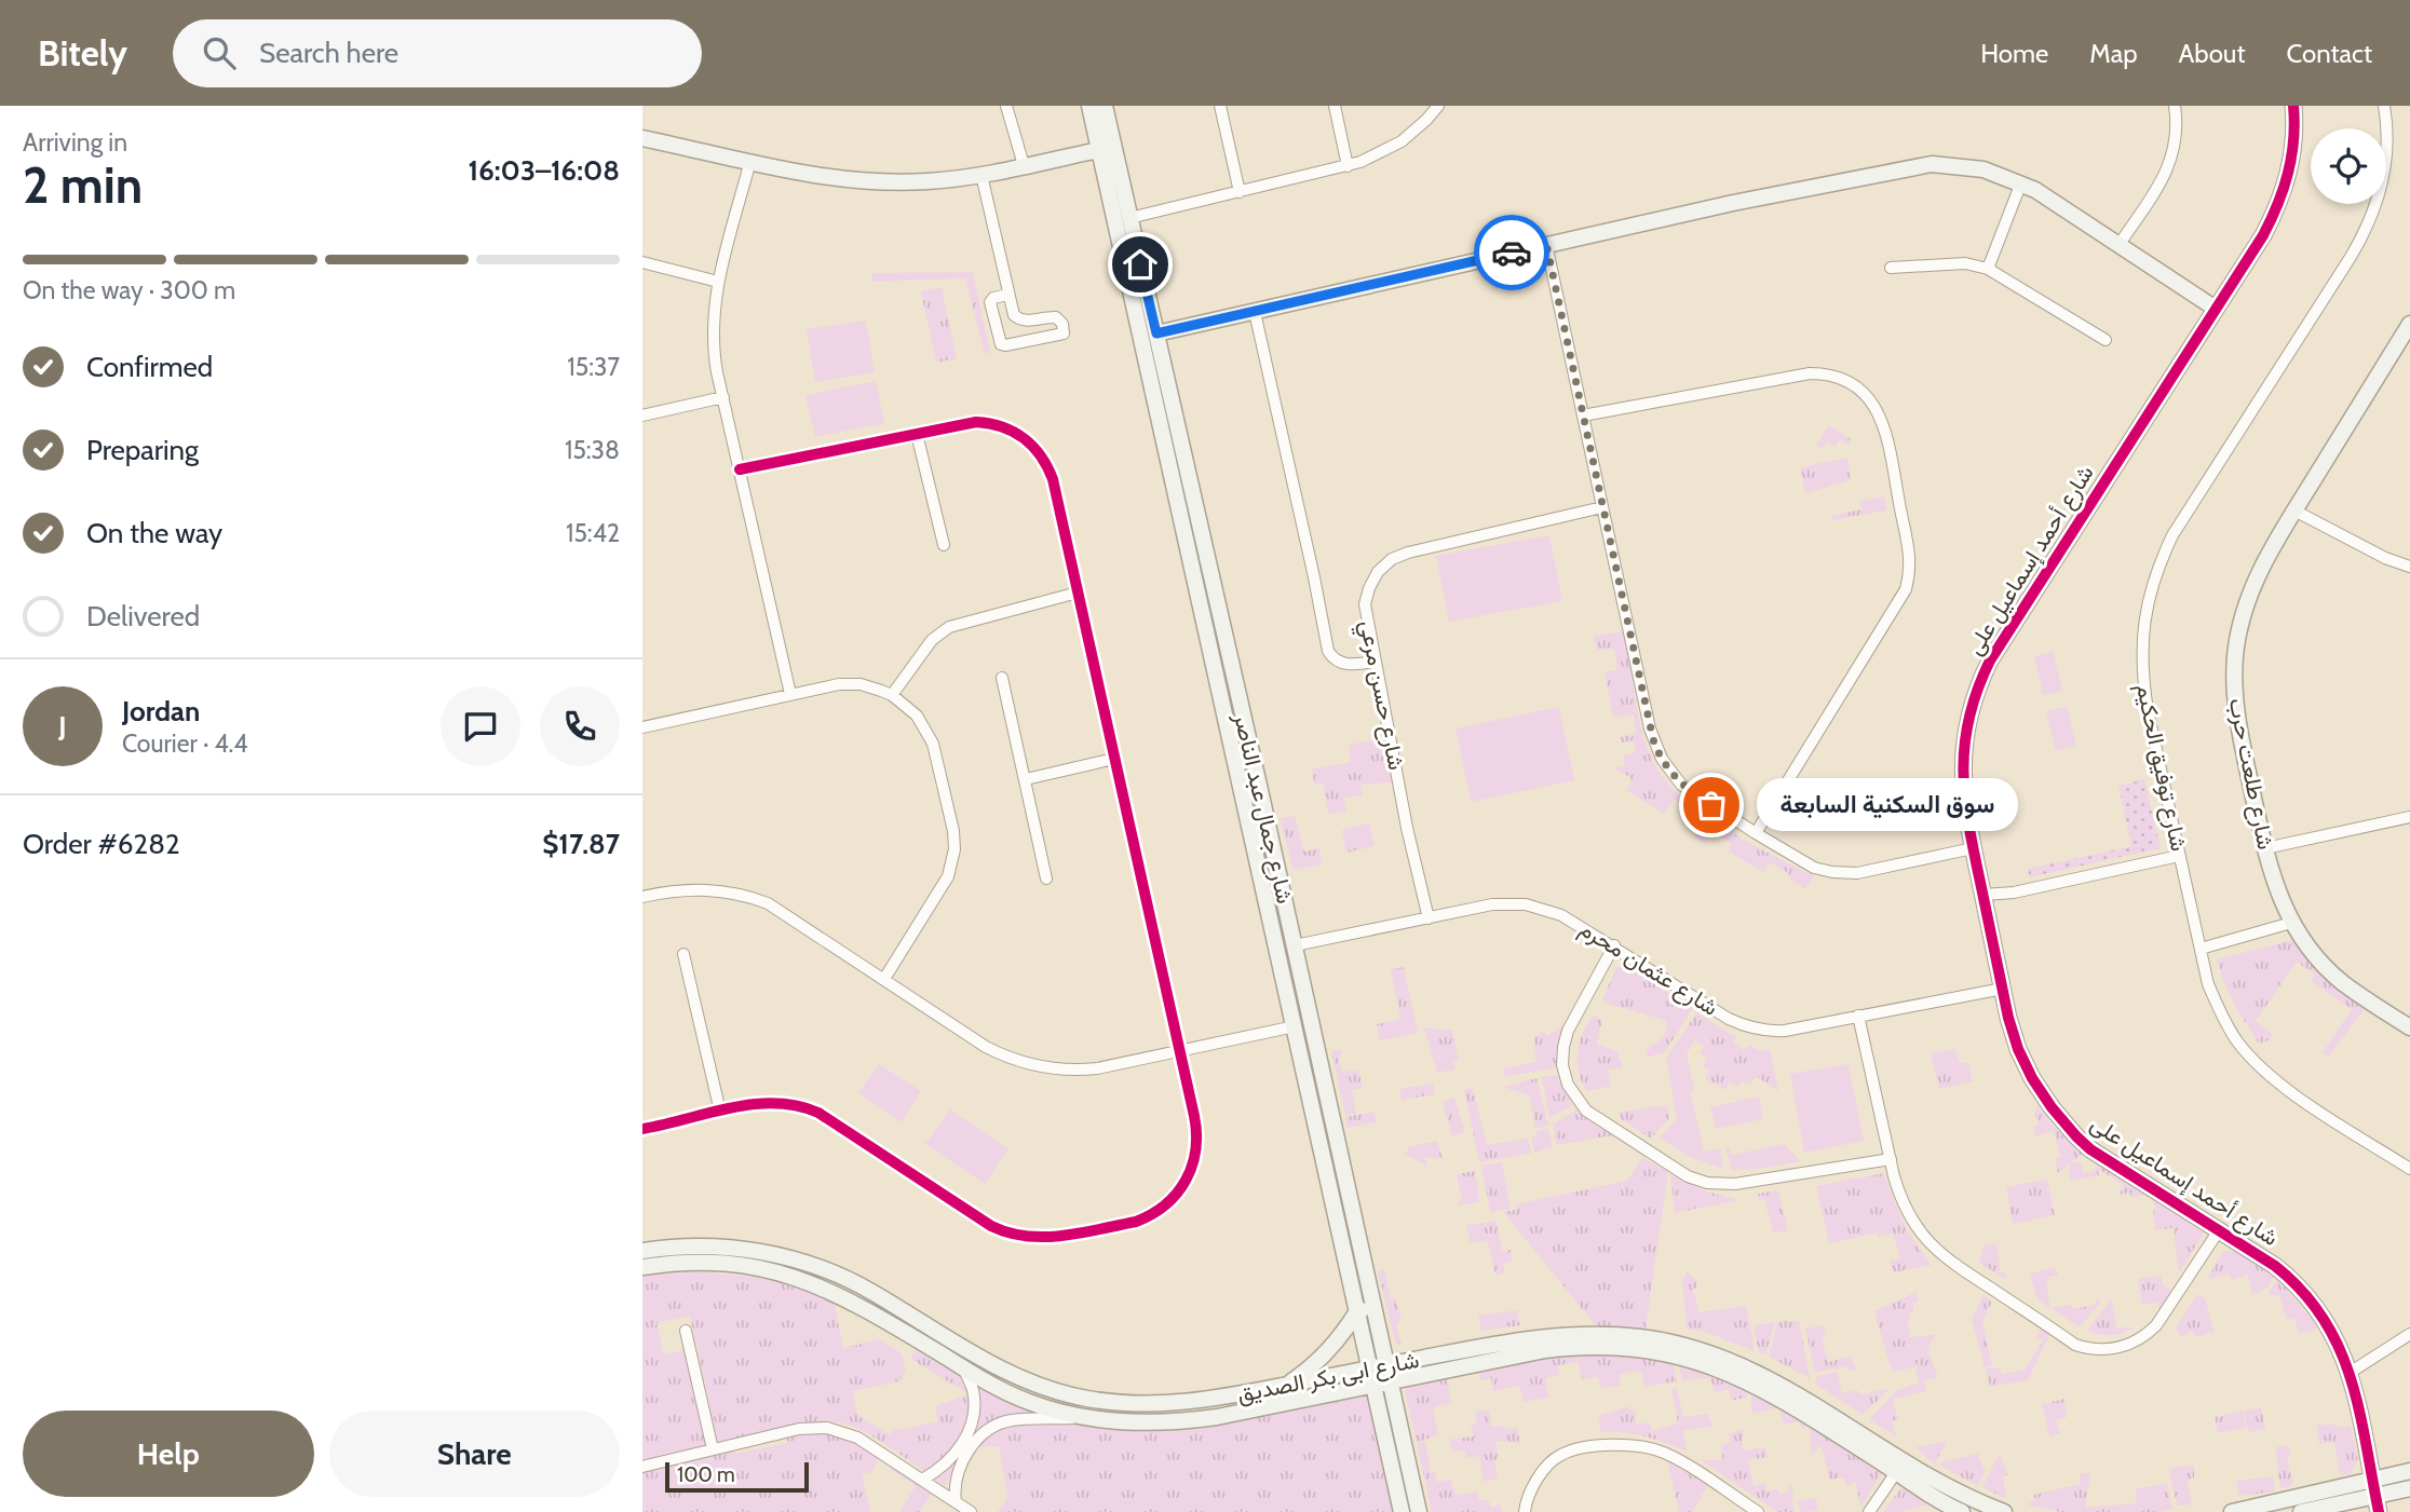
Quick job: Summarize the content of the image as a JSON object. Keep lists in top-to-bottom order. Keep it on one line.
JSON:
{"streets":{"main road":["شارع أحمد إسماعيل على","شارع طلعت حرب","شارع جمال عبد الناصر","شارع ابى بكر الصديق"],"street":["شارع حسن مرعي","شارع توفيق الحكيم","شارع عثمان محرم"]},"crossings":[["شارع أحمد إسماعيل على","شارع عثمان محرم"],["شارع حسن مرعي","شارع عثمان محرم"],["شارع جمال عبد الناصر","شارع عثمان محرم"],["شارع جمال عبد الناصر","شارع ابى بكر الصديق"]],"places":["سوق السكنية السابعة"],"scale_bar":"100 m","page":{"header":"Bitely","search":"Search here","nav":["Home","Map","About","Contact"],"heading":["2 min","Arriving in","16:03–16:08"],"panel":["Jordan","Courier · 4.4","Order #6282","$17.87"],"bar":"On the way · 300 m","list":[["Confirmed","15:37"],["Preparing","15:38"],["On the way","15:42"],"Delivered"],"round":"J","bubble":"سوق السكنية السابعة","buttons":["Help","Share"],"scale":"100 m"}}
